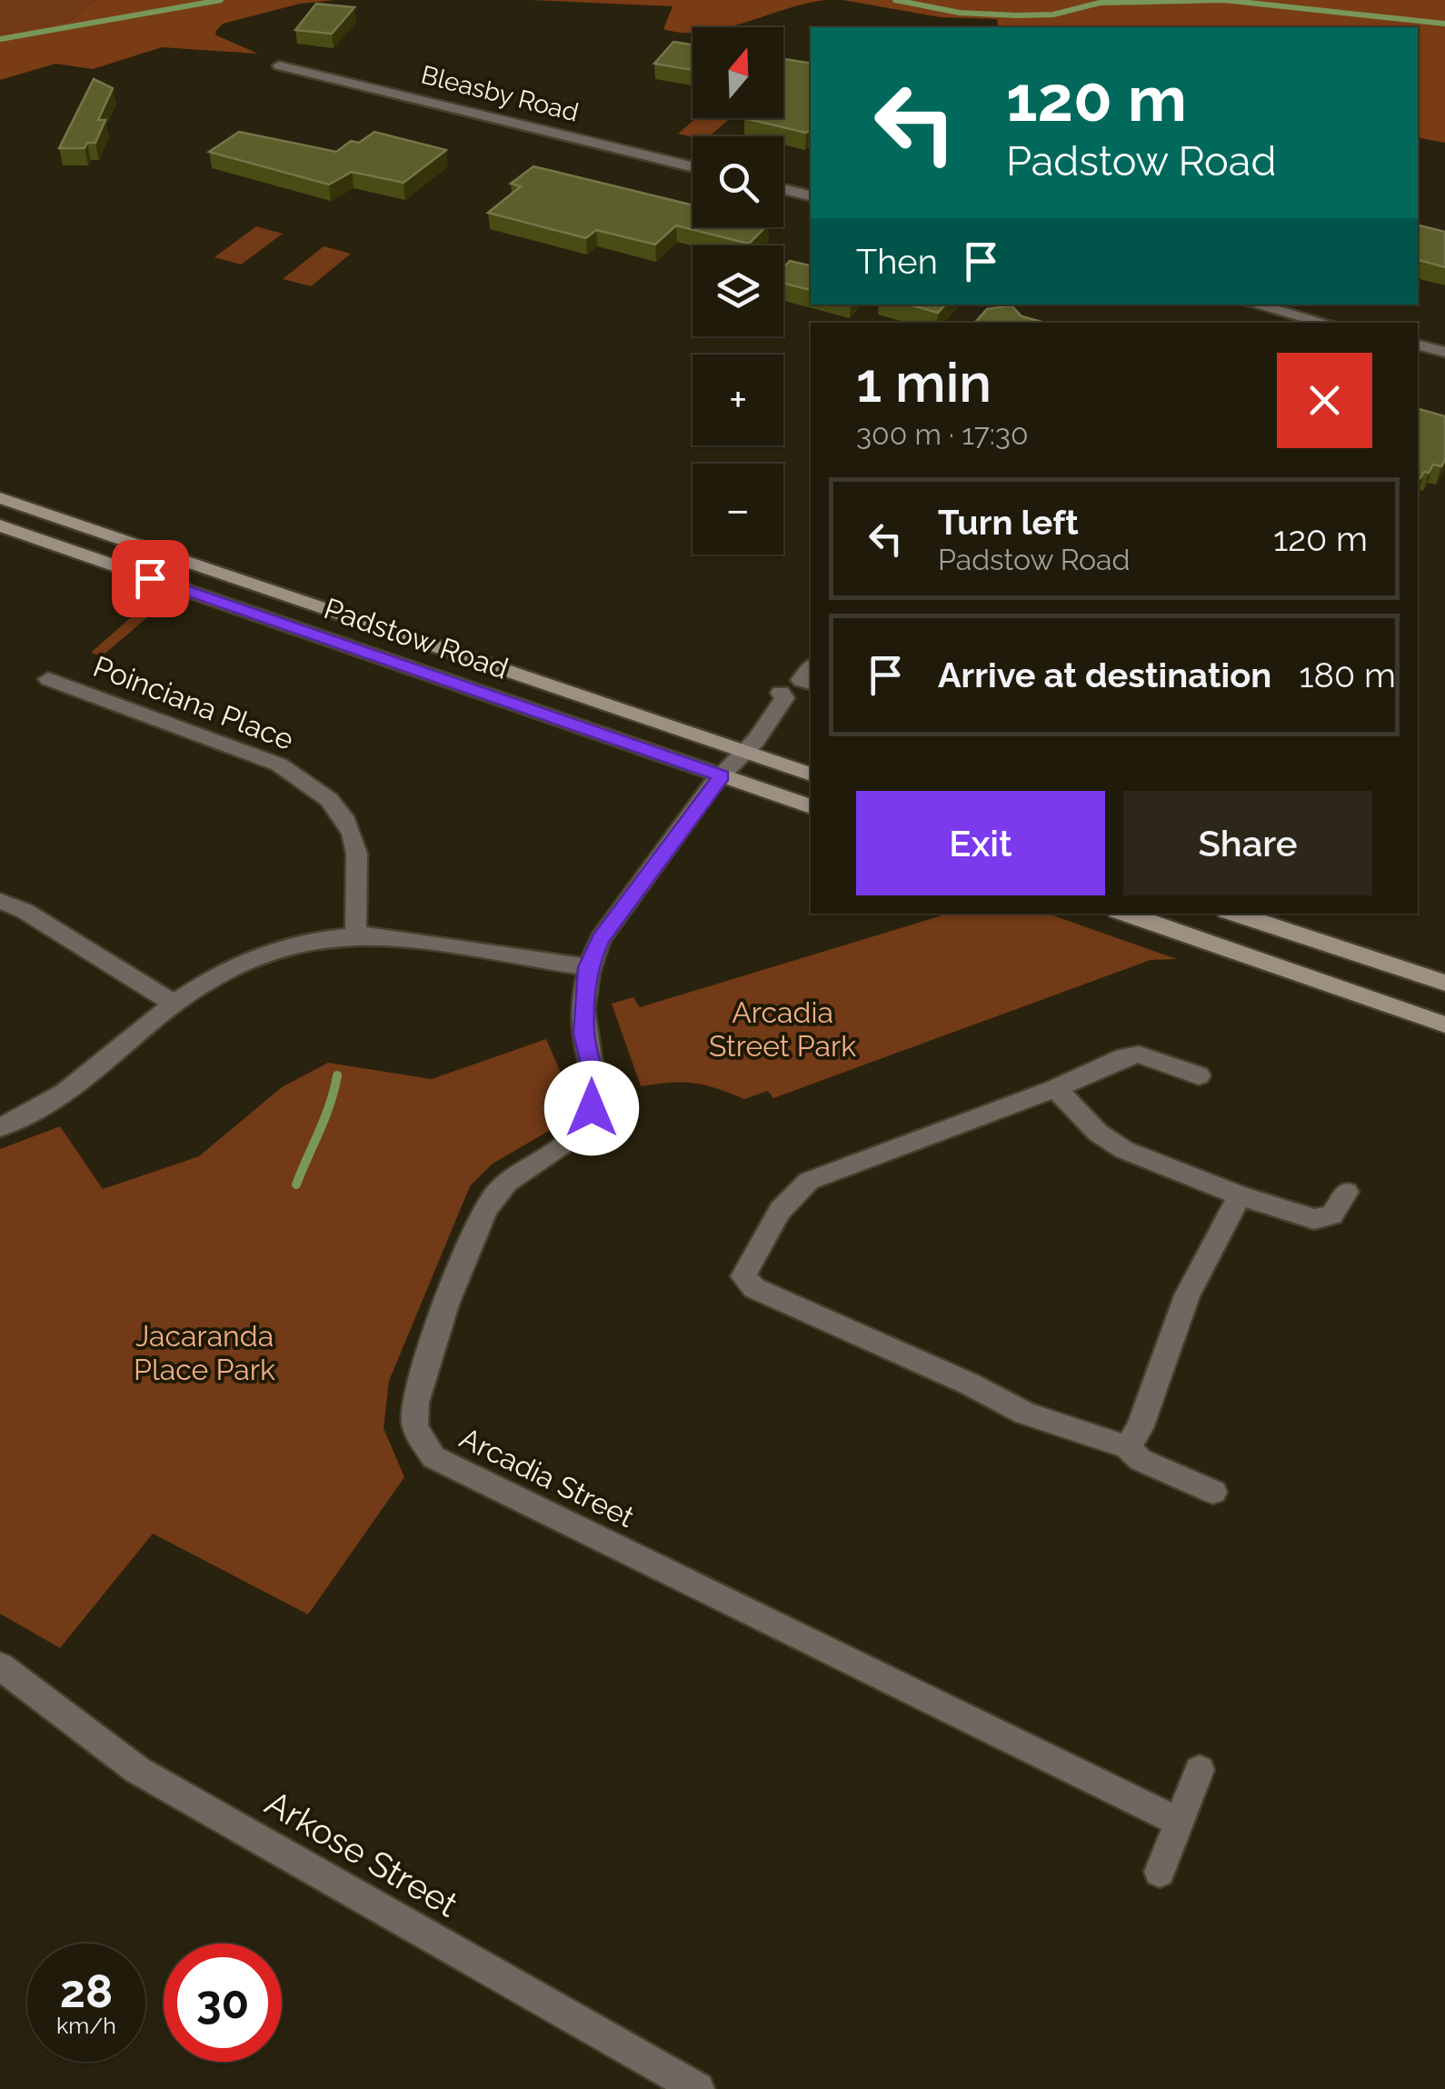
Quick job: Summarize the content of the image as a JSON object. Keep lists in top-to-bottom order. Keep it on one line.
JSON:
{"streets":{"main road":["Padstow Road"],"street":["Bleasby Road","Poinciana Place","Arcadia Street","Arkose Street"]},"crossings":[["Padstow Road","Arcadia Street"]],"parks":["Arcadia Street Park","Jacaranda Place Park"],"north":"top","page":{"map_buttons":["+","−"],"turn":["120 m","Padstow Road"],"then":"Then","heading":["1 min","300 m · 17:30"],"list":[{"name":"Turn left","note":"Padstow Road","value":"120 m"},{"name":"Arrive at destination","value":"180 m"}],"buttons":["Exit","Share"],"speed":"28 km/h","limit":"30"}}
